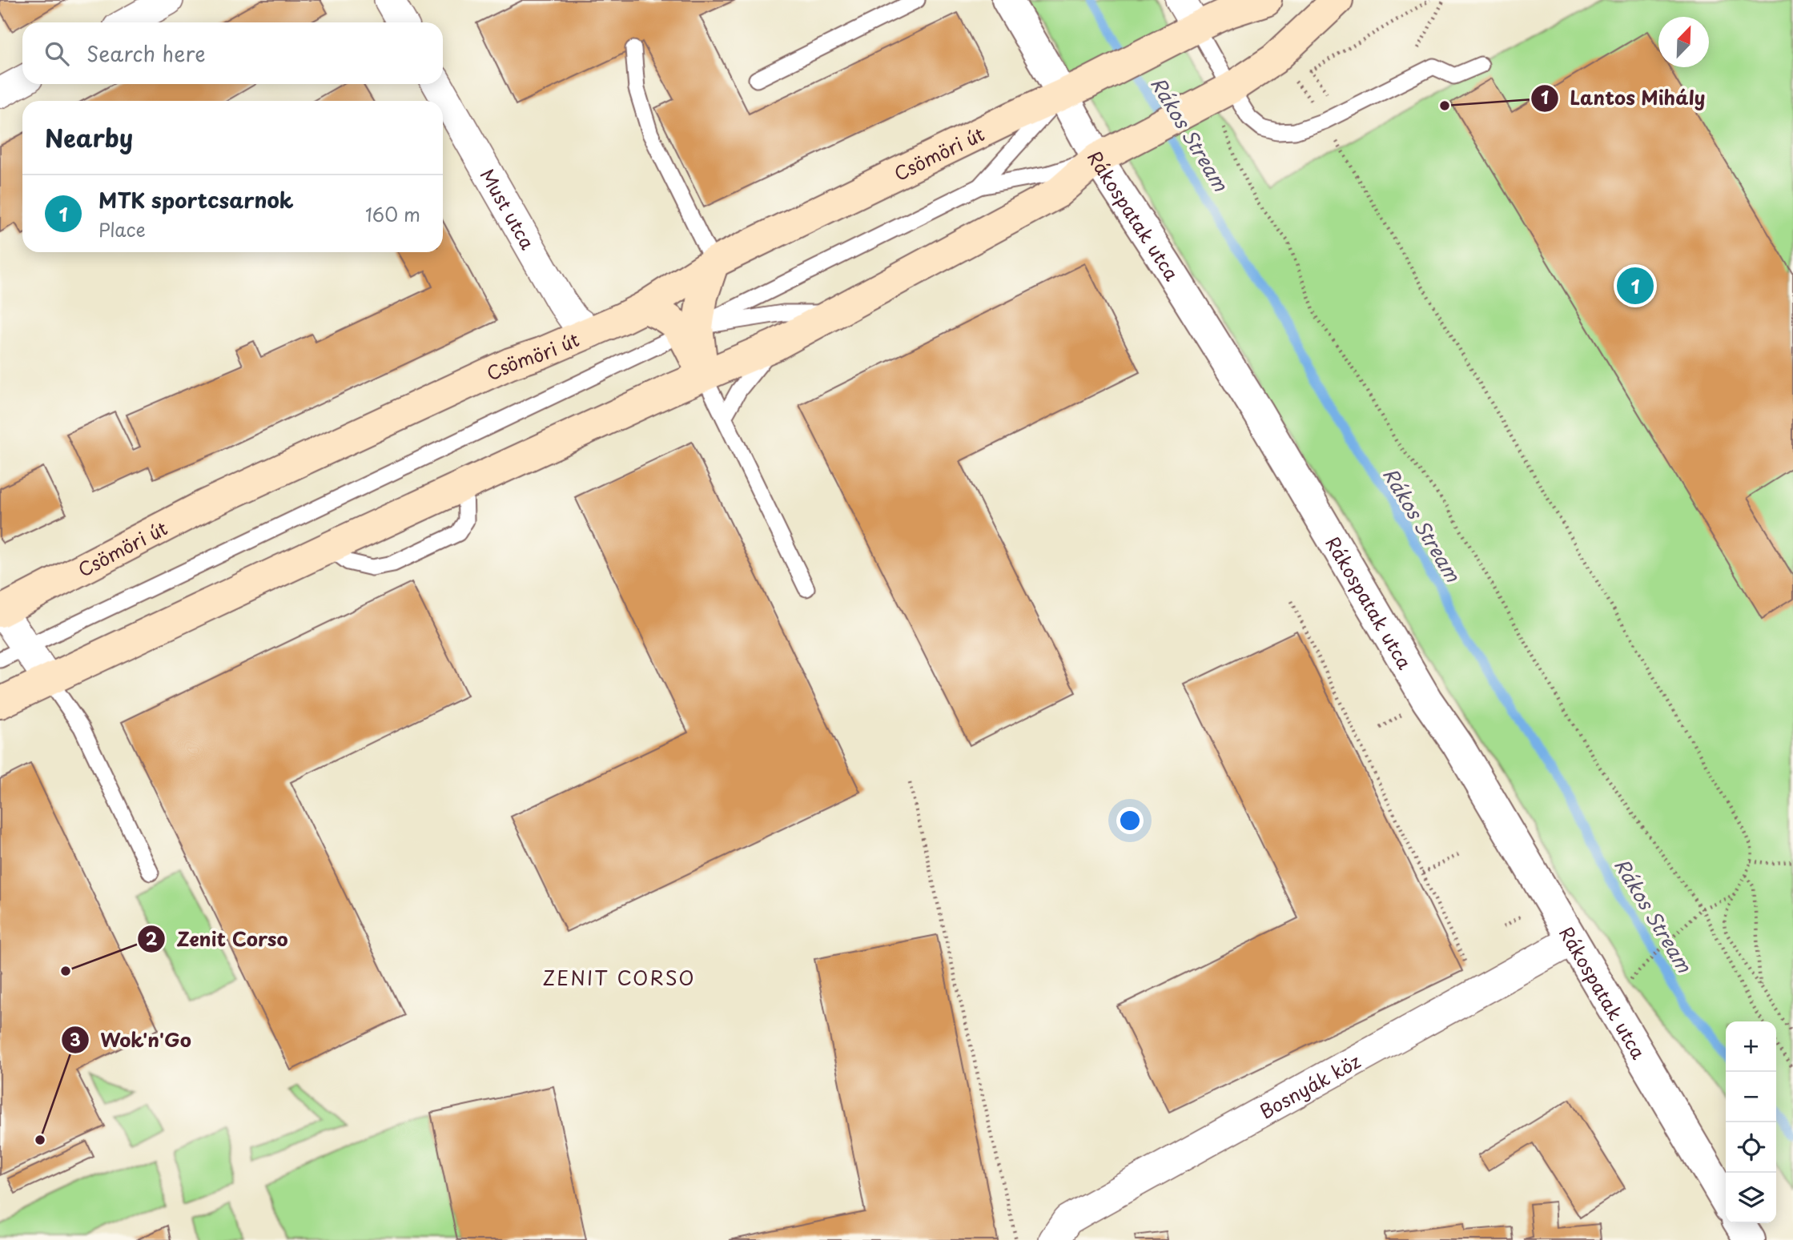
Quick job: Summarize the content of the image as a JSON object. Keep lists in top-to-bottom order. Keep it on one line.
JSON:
{"streets":{"main road":["Csömöri út"],"street":["Must utca","Rákospatak utca","Bosnyák köz"]},"crossings":[["Csömöri út","Must utca"],["Csömöri út","Rákospatak utca"],["Rákospatak utca","Bosnyák köz"]],"districts":["ZENIT CORSO"],"water":["Rákos Stream"],"places":["Lantos Mihály","Zenit Corso","Wok'n'Go"],"north":"top right","page":{"search":"Search here","heading":"Nearby","list":[{"mark":"1","name":"MTK sportcsarnok","note":"Place","value":"160 m"}],"pins":"1","map_buttons":["+","−"]}}
